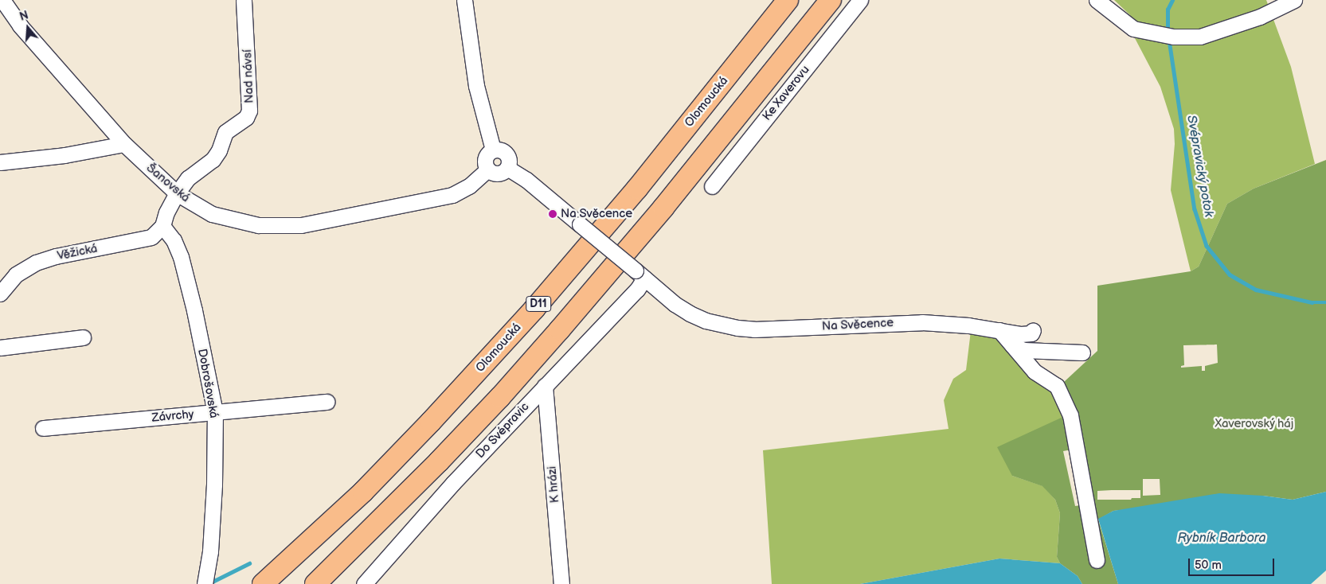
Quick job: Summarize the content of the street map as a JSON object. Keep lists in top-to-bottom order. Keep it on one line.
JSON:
{"streets":{"highway":["Olomoucká","D11"],"street":["Nad návsí","Ke Xaverovu","Šanovská","Věžická","Na Svěcence","Dobrošovská","Závrchy","Do Svépravic","K hrázi"]},"crossings":[["Nad návsí","Šanovská"],["Šanovská","Na Svěcence"],["Věžická","Dobrošovská"],["Na Svěcence","Do Svépravic"],["Dobrošovská","Závrchy"],["Do Svépravic","K hrázi"]],"water":["Svépravický potok","Rybník Barbora"],"parks":["Xaverovský háj"],"places":["Na Svěcence"],"scale_bar":"50 m","north":"top"}
